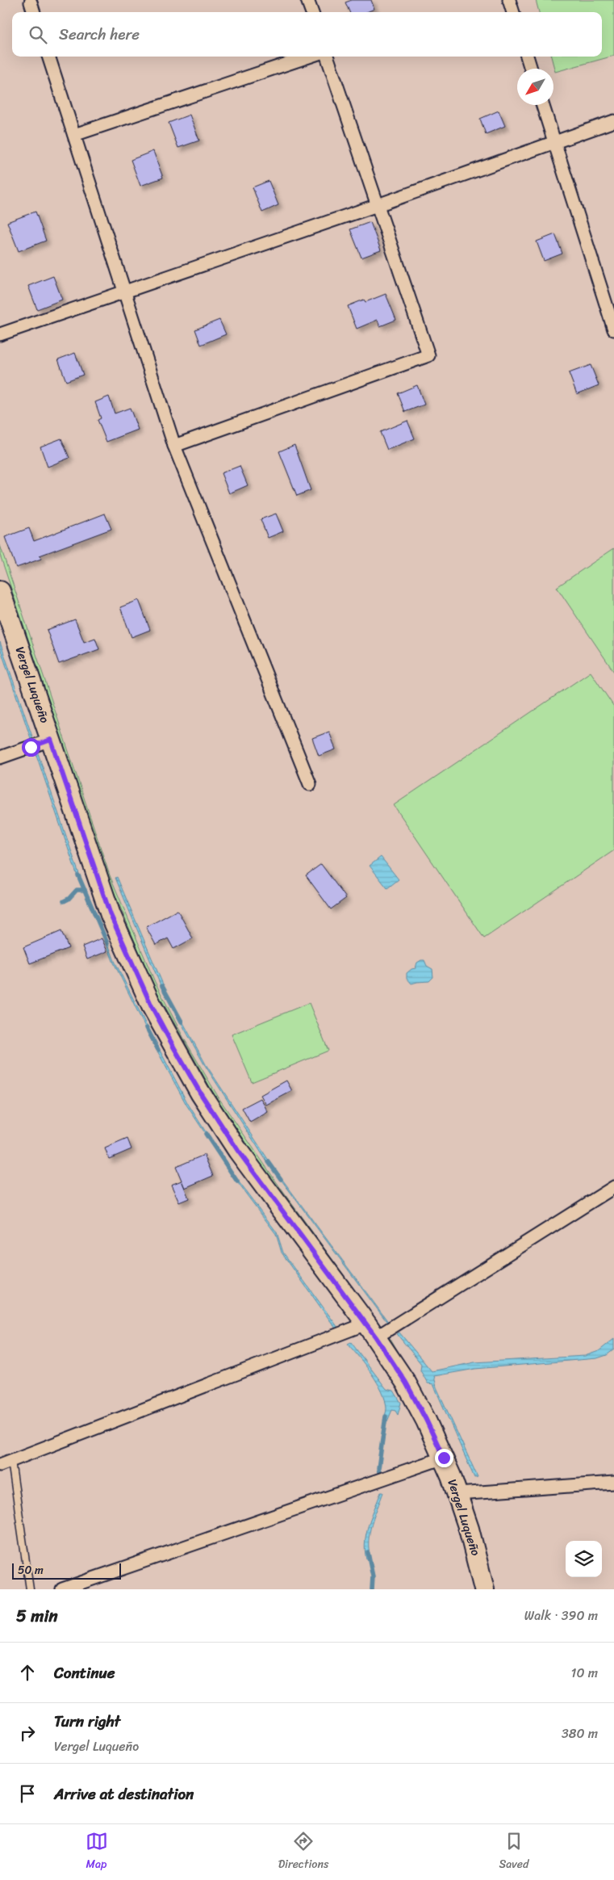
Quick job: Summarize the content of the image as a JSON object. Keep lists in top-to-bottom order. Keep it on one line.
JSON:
{"streets":{"main road":["Vergel Luqueño"]},"scale_bar":"50 m","north":"bottom left","page":{"search":"Search here","scale":"50 m","heading":["5 min","Walk · 390 m"],"list":[["Continue","10 m"],["Turn right","Vergel Luqueño","380 m"],"Arrive at destination"],"nav":["Map","Directions","Saved"]}}
